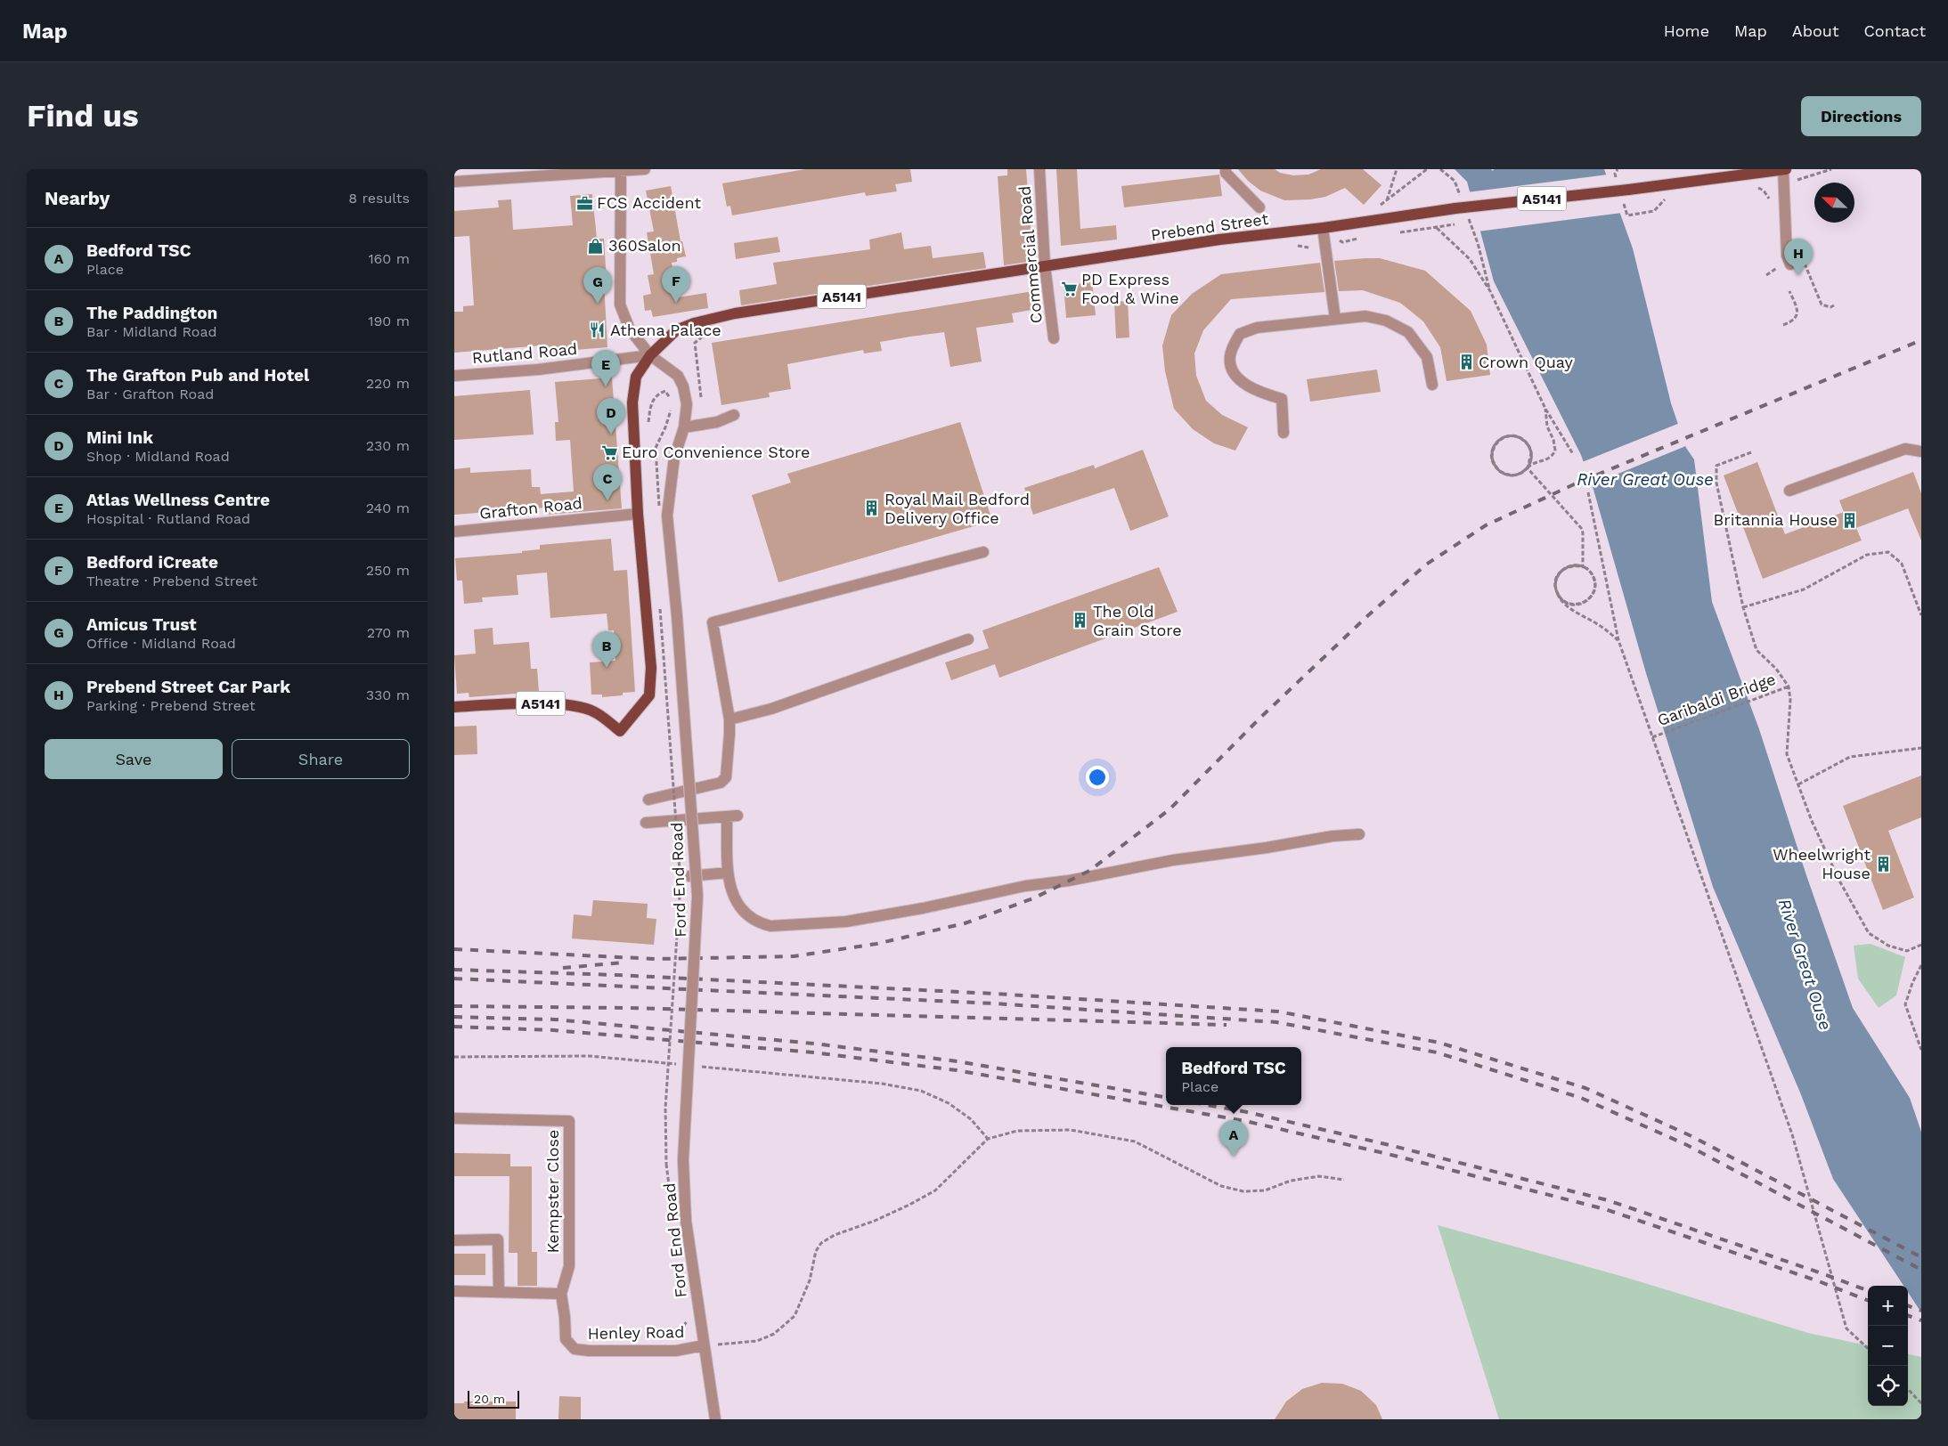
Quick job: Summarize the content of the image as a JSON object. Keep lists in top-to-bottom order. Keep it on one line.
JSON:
{"streets":{"main road":["A5141","Prebend Street"],"street":["Commercial Road","Rutland Road","Grafton Road","Ford End Road","Kempster Close","Henley Road"],"path":["Garibaldi Bridge"]},"crossings":[["A5141","Prebend Street"],["A5141","Rutland Road"],["A5141","Grafton Road"],["A5141","Ford End Road"],["Prebend Street","Commercial Road"],["Prebend Street","Rutland Road"],["Prebend Street","Ford End Road"],["Rutland Road","Ford End Road"],["Ford End Road","Henley Road"],["Kempster Close","Henley Road"]],"water":["River Great Ouse"],"places":{"office":["FCS Accident"],"shop":["360Salon"],"supermarket":["PD Express Food & Wine","Euro Convenience Store"],"restaurant":["Athena Palace"],"building":["Crown Quay","Royal Mail Bedford Delivery Office","Britannia House","The Old Grain Store","Wheelwright House"]},"scale_bar":"20 m","north":"top left","page":{"header":"Map","nav":["Home","Map","About","Contact"],"buttons":["Directions",["Save","Share"]],"title":"Find us","heading":["Nearby","8 results"],"list":[{"mark":"A","name":"Bedford TSC","note":"Place","value":"160 m"},{"mark":"B","name":"The Paddington","note":"Bar · Midland Road","value":"190 m"},{"mark":"C","name":"The Grafton Pub and Hotel","note":"Bar · Grafton Road","value":"220 m"},{"mark":"D","name":"Mini Ink","note":"Shop · Midland Road","value":"230 m"},{"mark":"E","name":"Atlas Wellness Centre","note":"Hospital · Rutland Road","value":"240 m"},{"mark":"F","name":"Bedford iCreate","note":"Theatre · Prebend Street","value":"250 m"},{"mark":"G","name":"Amicus Trust","note":"Office · Midland Road","value":"270 m"},{"mark":"H","name":"Prebend Street Car Park","note":"Parking · Prebend Street","value":"330 m"}],"pins":["H","F","G","E","D","C","B","A"],"popup":["Bedford TSC","Place"],"map_buttons":["+","−"],"scale":"20 m"}}
